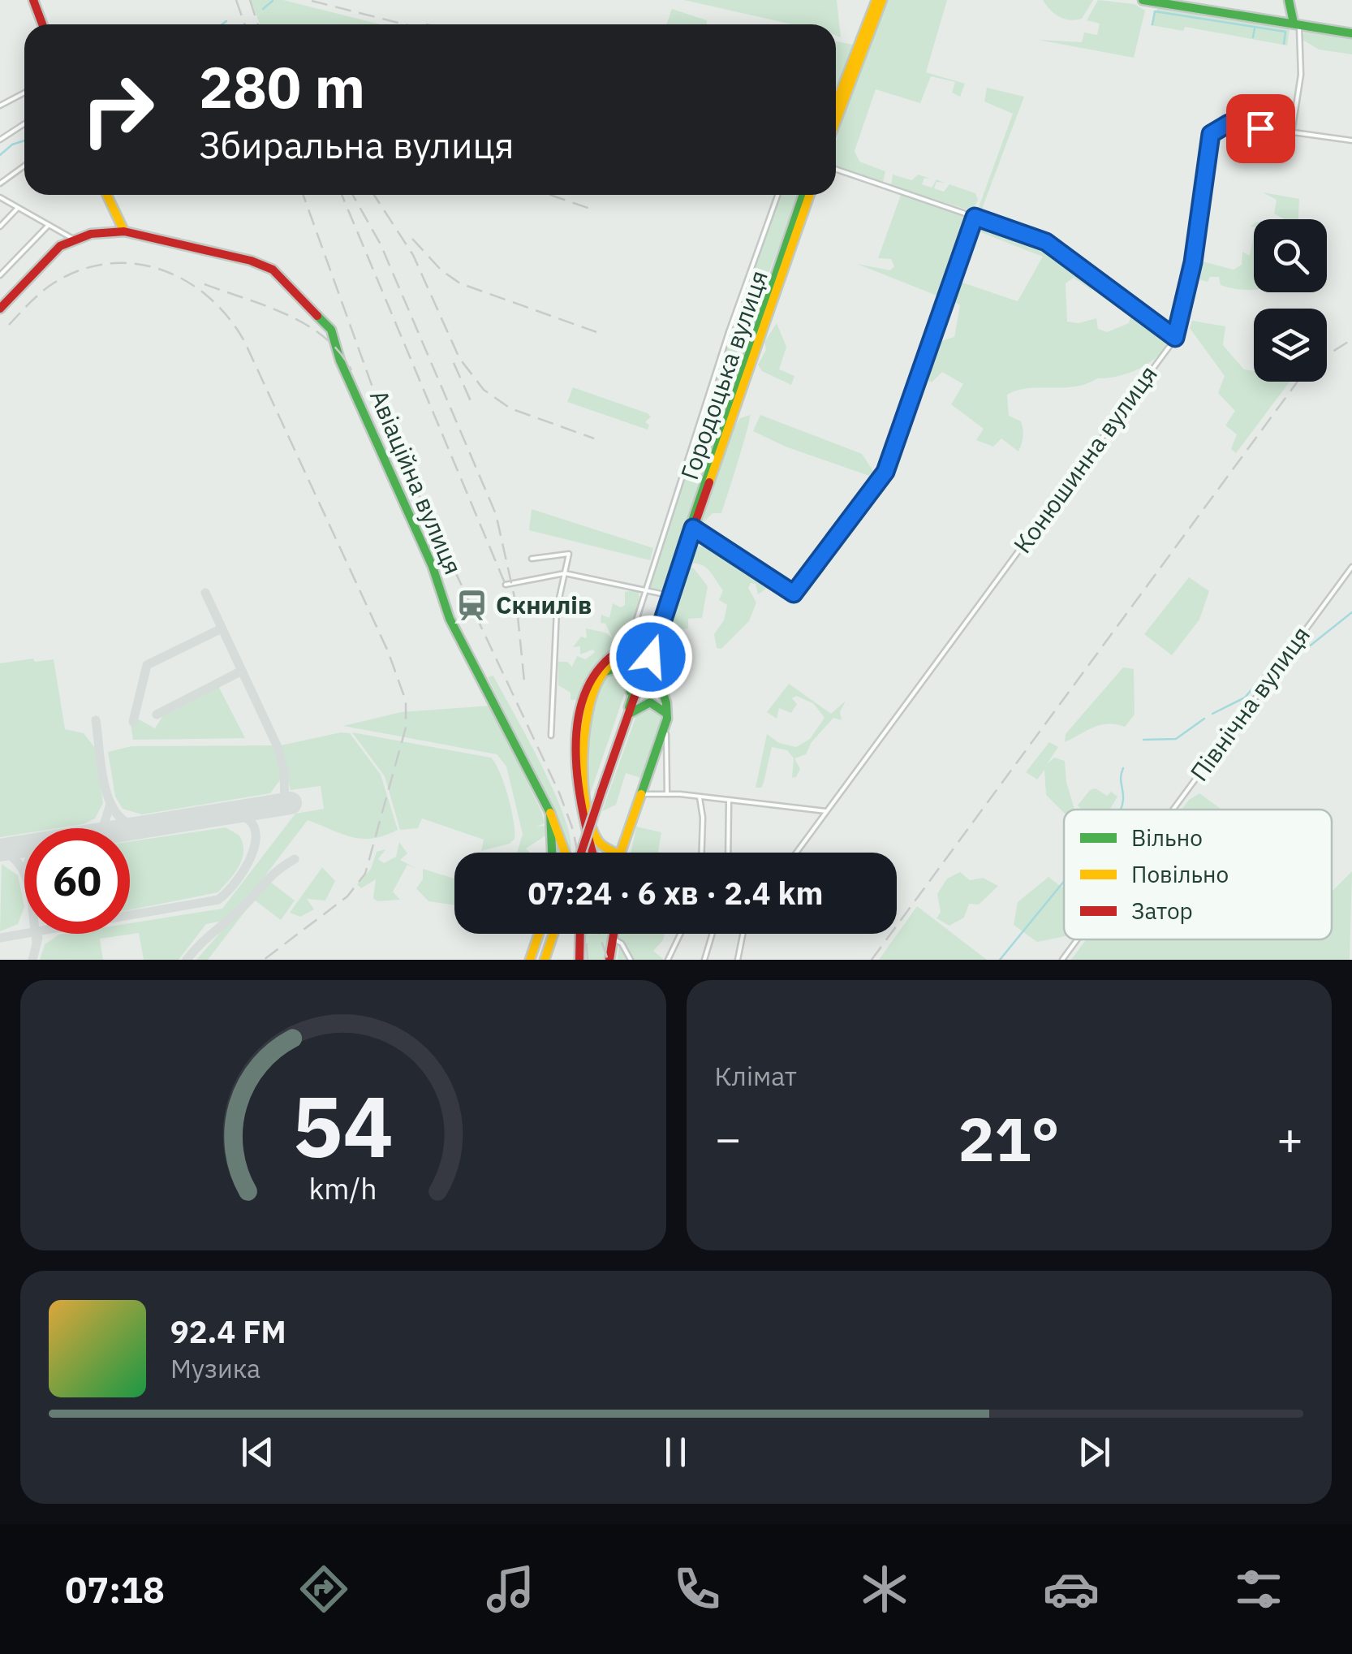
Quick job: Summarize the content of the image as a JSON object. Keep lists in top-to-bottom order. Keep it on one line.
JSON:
{"streets":{"main road":["Городоцька вулиця","Авіаційна вулиця"],"street":["Конюшинна вулиця","Північна вулиця"]},"places":{"station":["Скнилів"]},"legend":["Вільно","Повільно","Затор"],"page":{"turn":["280 m","Збиральна вулиця"],"limit":"60","trip":"07:24 · 6 хв · 2.4 km","tile":"Клімат","heat":["−","21°","+"],"song":["92.4 FM","Музика"],"tabs":"07:18","gauge":["54","km/h"]}}
